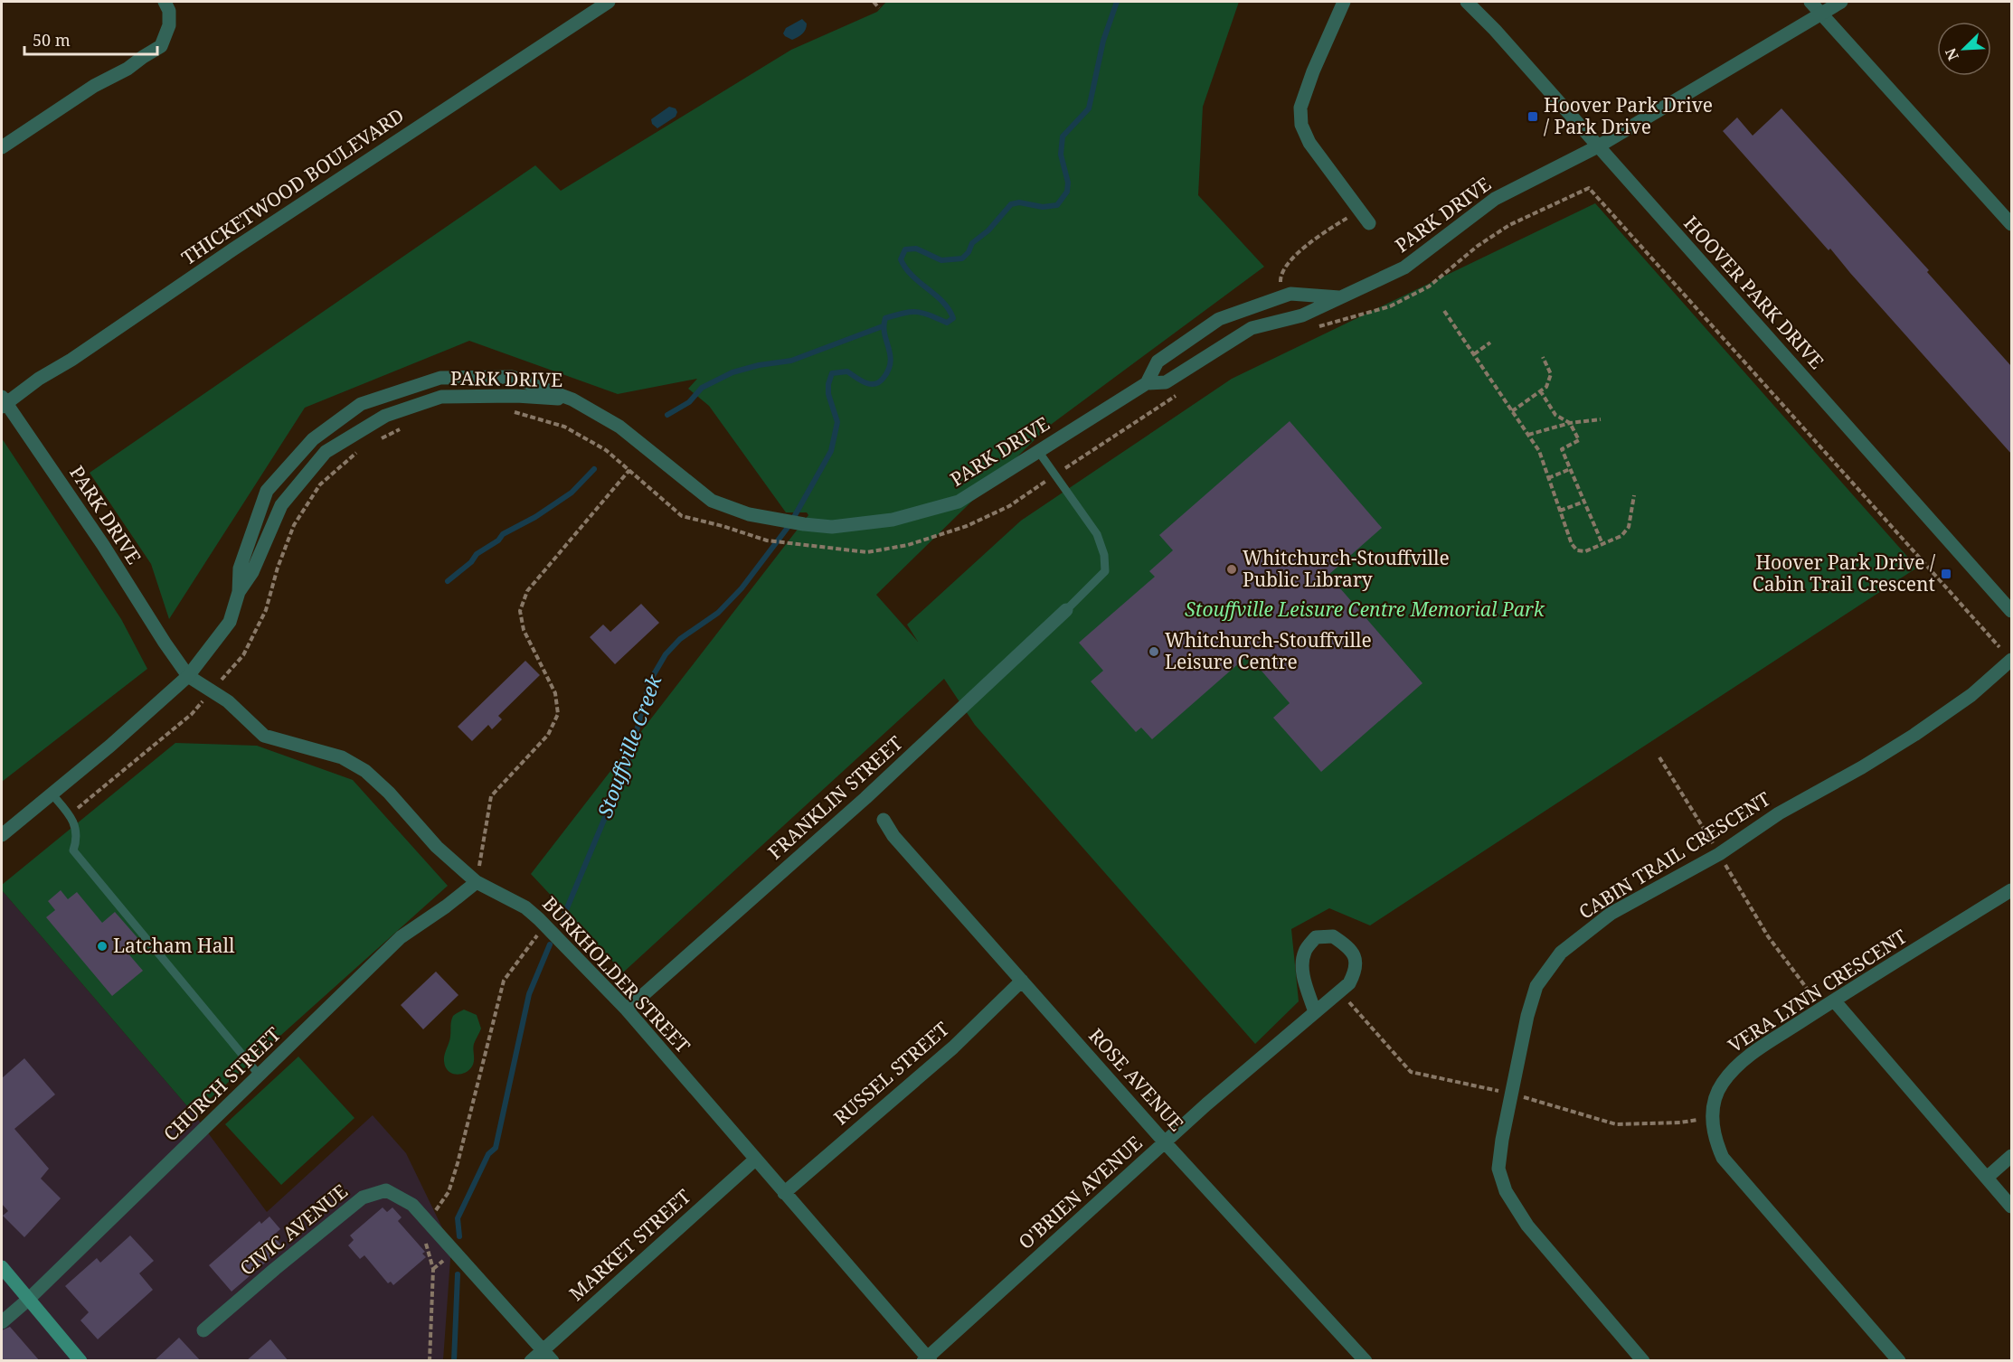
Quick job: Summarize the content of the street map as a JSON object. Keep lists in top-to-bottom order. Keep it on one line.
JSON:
{"streets":{"street":["THICKETWOOD BOULEVARD","PARK DRIVE","HOOVER PARK DRIVE","FRANKLIN STREET","CABIN TRAIL CRESCENT","BURKHOLDER STREET","VERA LYNN CRESCENT","RUSSEL STREET","ROSE AVENUE","CHURCH STREET","O'BRIEN AVENUE","CIVIC AVENUE","MARKET STREET"]},"crossings":[["THICKETWOOD BOULEVARD","PARK DRIVE"],["PARK DRIVE","HOOVER PARK DRIVE"],["PARK DRIVE","BURKHOLDER STREET"],["FRANKLIN STREET","BURKHOLDER STREET"],["BURKHOLDER STREET","RUSSEL STREET"],["BURKHOLDER STREET","CHURCH STREET"],["BURKHOLDER STREET","O'BRIEN AVENUE"],["BURKHOLDER STREET","MARKET STREET"],["RUSSEL STREET","ROSE AVENUE"],["ROSE AVENUE","O'BRIEN AVENUE"],["CIVIC AVENUE","MARKET STREET"]],"water":["Stouffville Creek"],"parks":["Stouffville Leisure Centre Memorial Park"],"places":{"transit":["Hoover Park Drive / Park Drive","Hoover Park Drive / Cabin Trail Crescent"],"other":["Whitchurch-Stouffville Public Library","Whitchurch-Stouffville Leisure Centre","Latcham Hall"]},"scale_bar":"50 m","north":"bottom left"}
